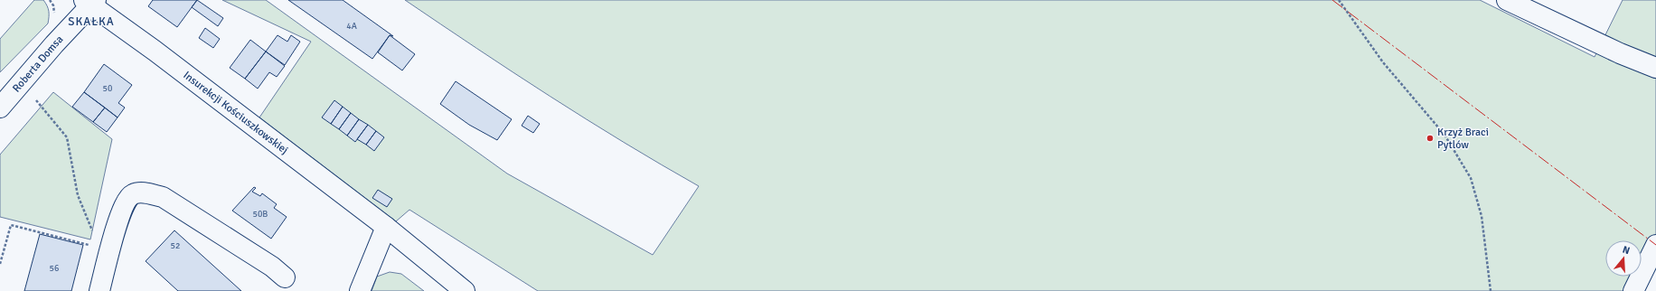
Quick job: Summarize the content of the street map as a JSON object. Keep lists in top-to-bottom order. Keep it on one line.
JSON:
{"streets":{"street":["Roberta Domsa","Insurekcji Kościuszkowskiej"]},"crossings":[["Roberta Domsa","Insurekcji Kościuszkowskiej"]],"districts":["SKAŁKA"],"places":["Krzyż Braci Pytlów"],"house_numbers":["4A","50","50B","52","56"],"north":"top"}
